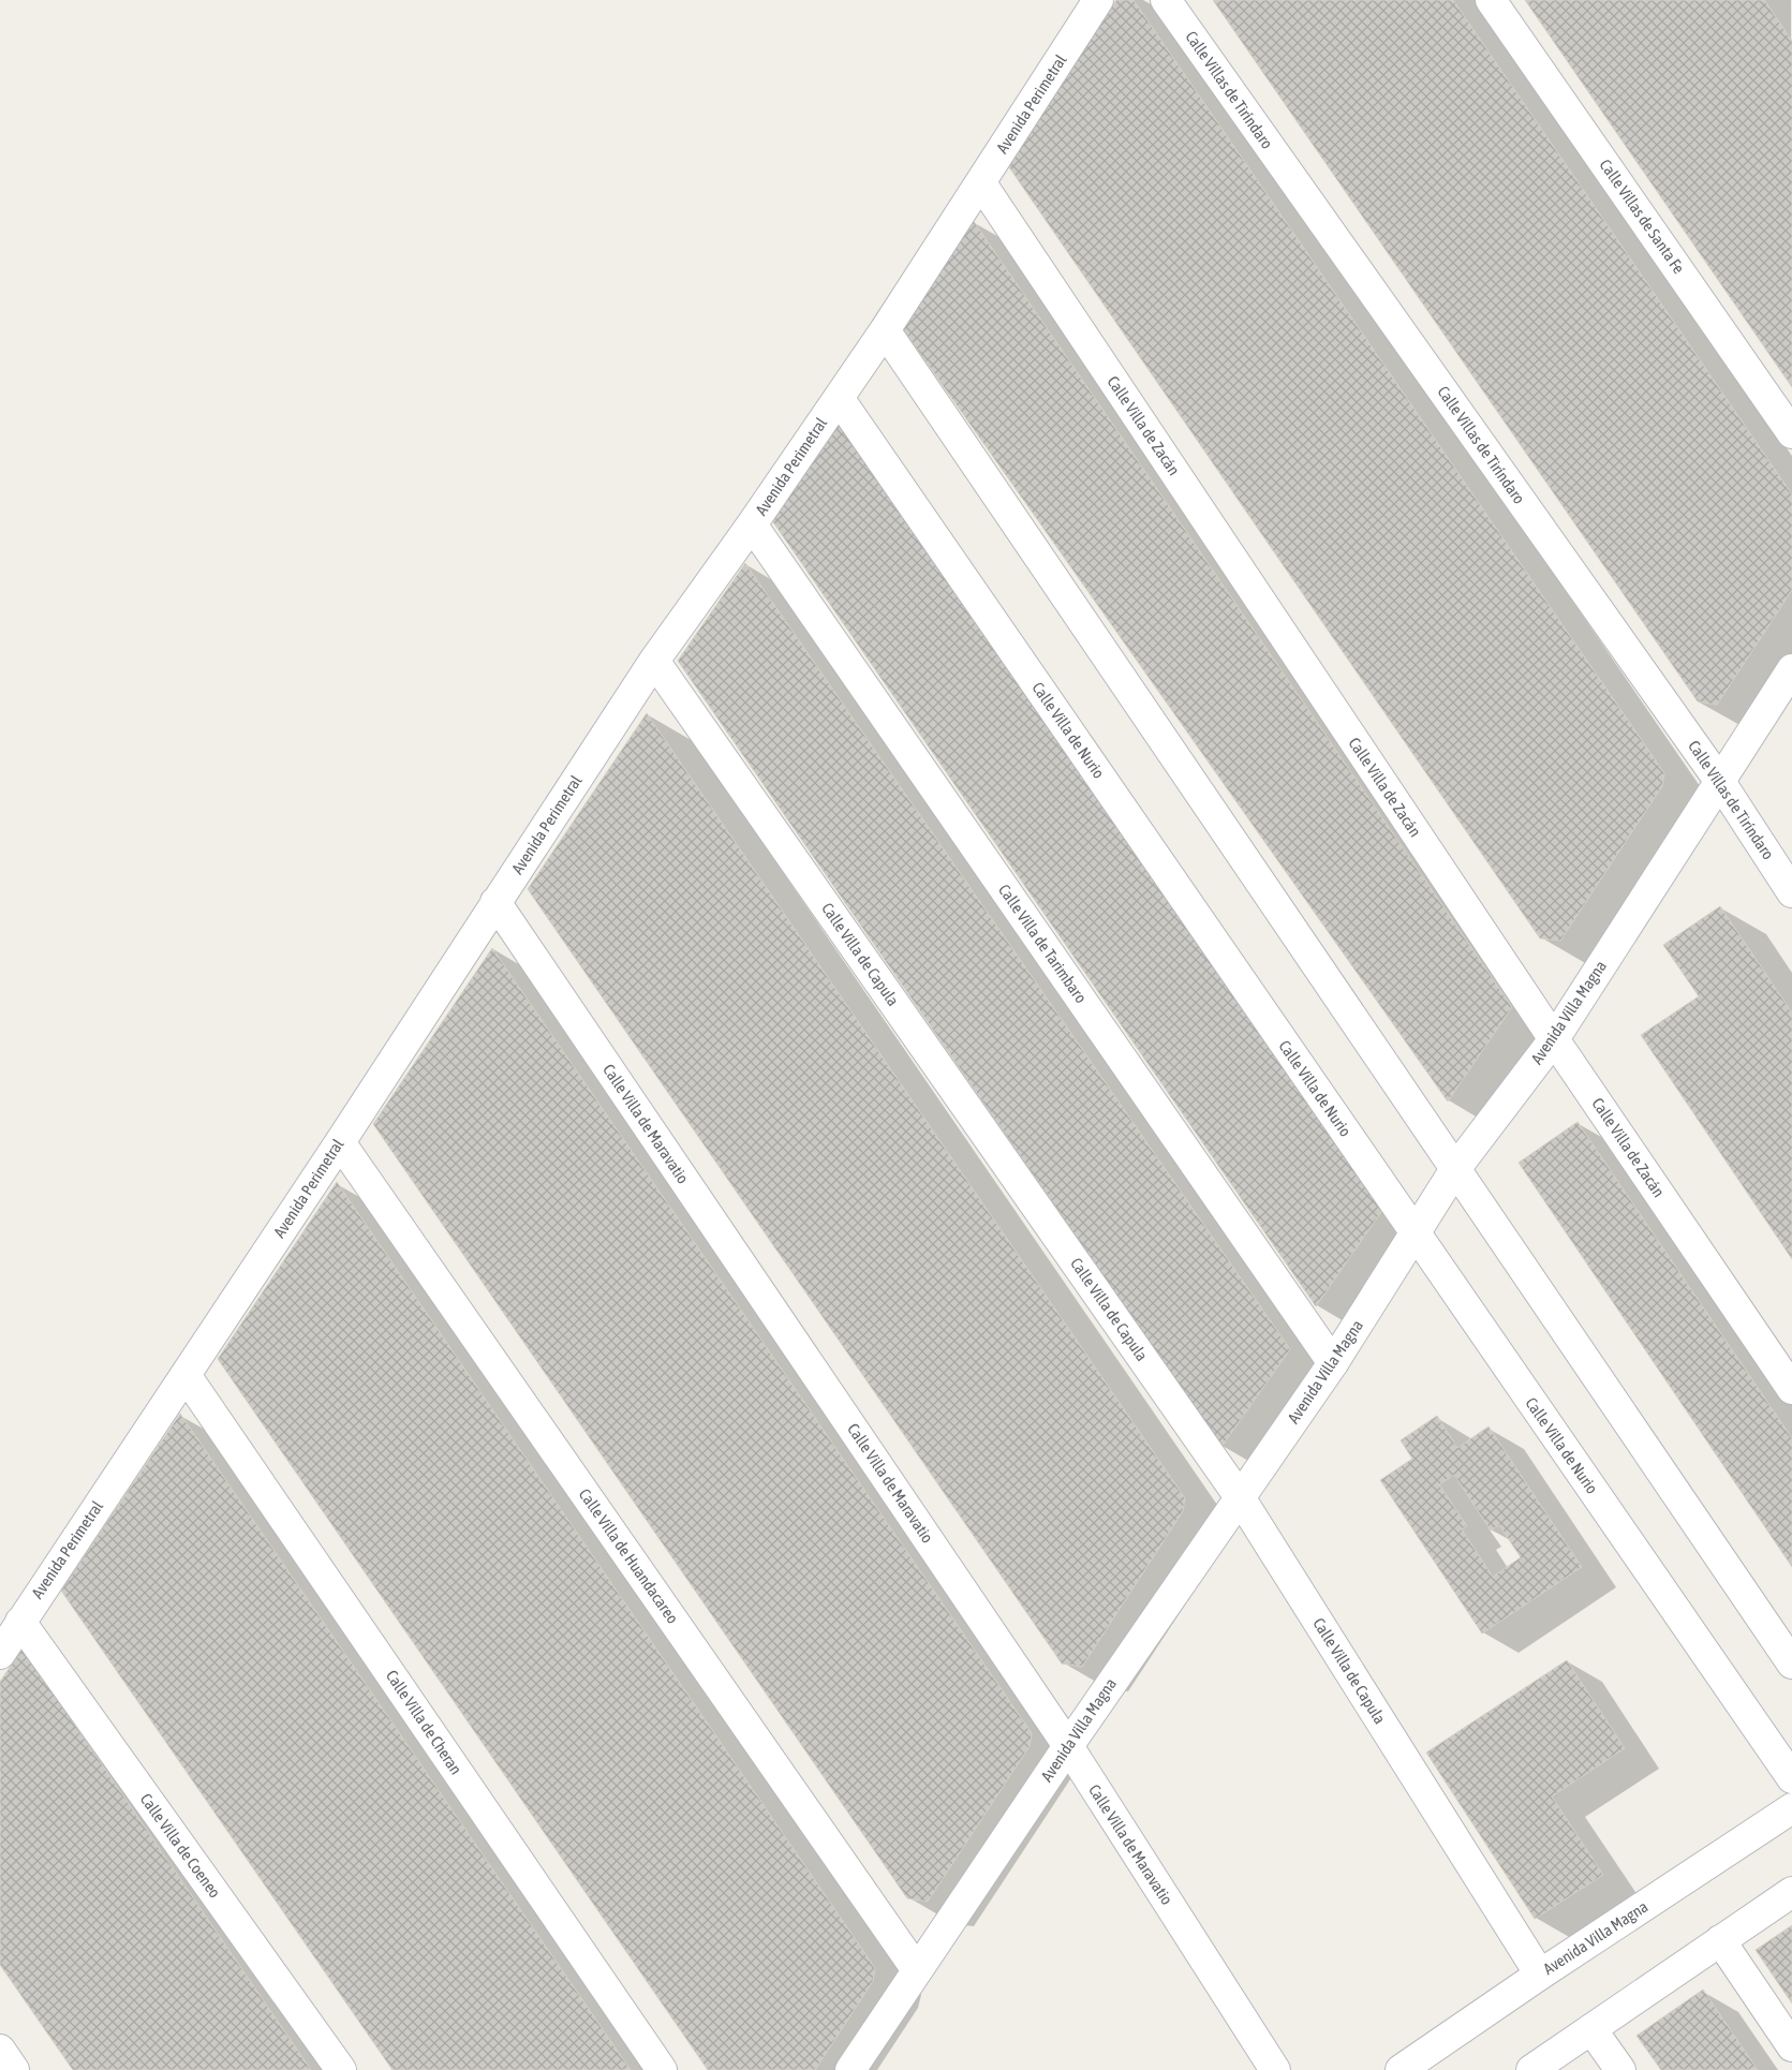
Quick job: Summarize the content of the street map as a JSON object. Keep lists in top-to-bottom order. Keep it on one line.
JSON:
{"streets":{"street":["Calle Villas de Tiríndaro","Avenida Perimetral","Calle Villas de Santa Fe","Calle Villa de Zacán","Calle Villa de Nurio","Calle Villa de Tarimbaro","Calle Villa de Capula","Avenida Villa Magna","Calle Villa de Maravatio","Calle Villa de Huandacareo","Calle Villa de Cheran","Calle Villa de Coeneo"]},"crossings":[["Calle Villas de Tiríndaro","Avenida Villa Magna"],["Avenida Perimetral","Calle Villa de Zacán"],["Avenida Perimetral","Calle Villa de Nurio"],["Avenida Perimetral","Calle Villa de Tarimbaro"],["Avenida Perimetral","Calle Villa de Capula"],["Avenida Perimetral","Calle Villa de Maravatio"],["Avenida Perimetral","Calle Villa de Huandacareo"],["Avenida Perimetral","Calle Villa de Cheran"],["Avenida Perimetral","Calle Villa de Coeneo"],["Calle Villa de Zacán","Avenida Villa Magna"],["Calle Villa de Nurio","Avenida Villa Magna"],["Calle Villa de Tarimbaro","Avenida Villa Magna"],["Calle Villa de Capula","Avenida Villa Magna"],["Avenida Villa Magna","Calle Villa de Maravatio"],["Avenida Villa Magna","Calle Villa de Huandacareo"]]}
